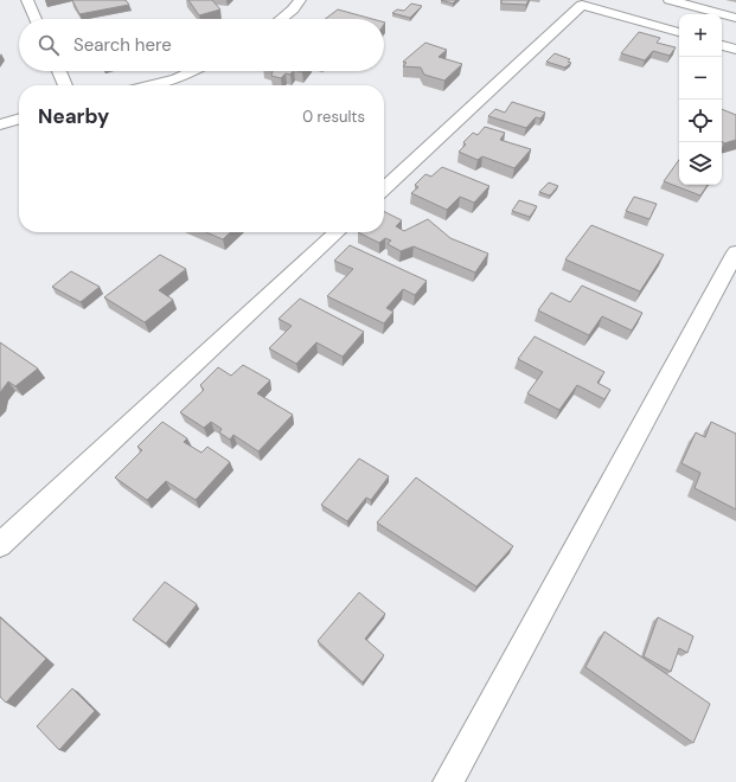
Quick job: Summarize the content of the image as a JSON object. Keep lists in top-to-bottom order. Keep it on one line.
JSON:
{"page":{"map_buttons":["+","−"],"search":"Search here","heading":["Nearby","0 results"]}}
